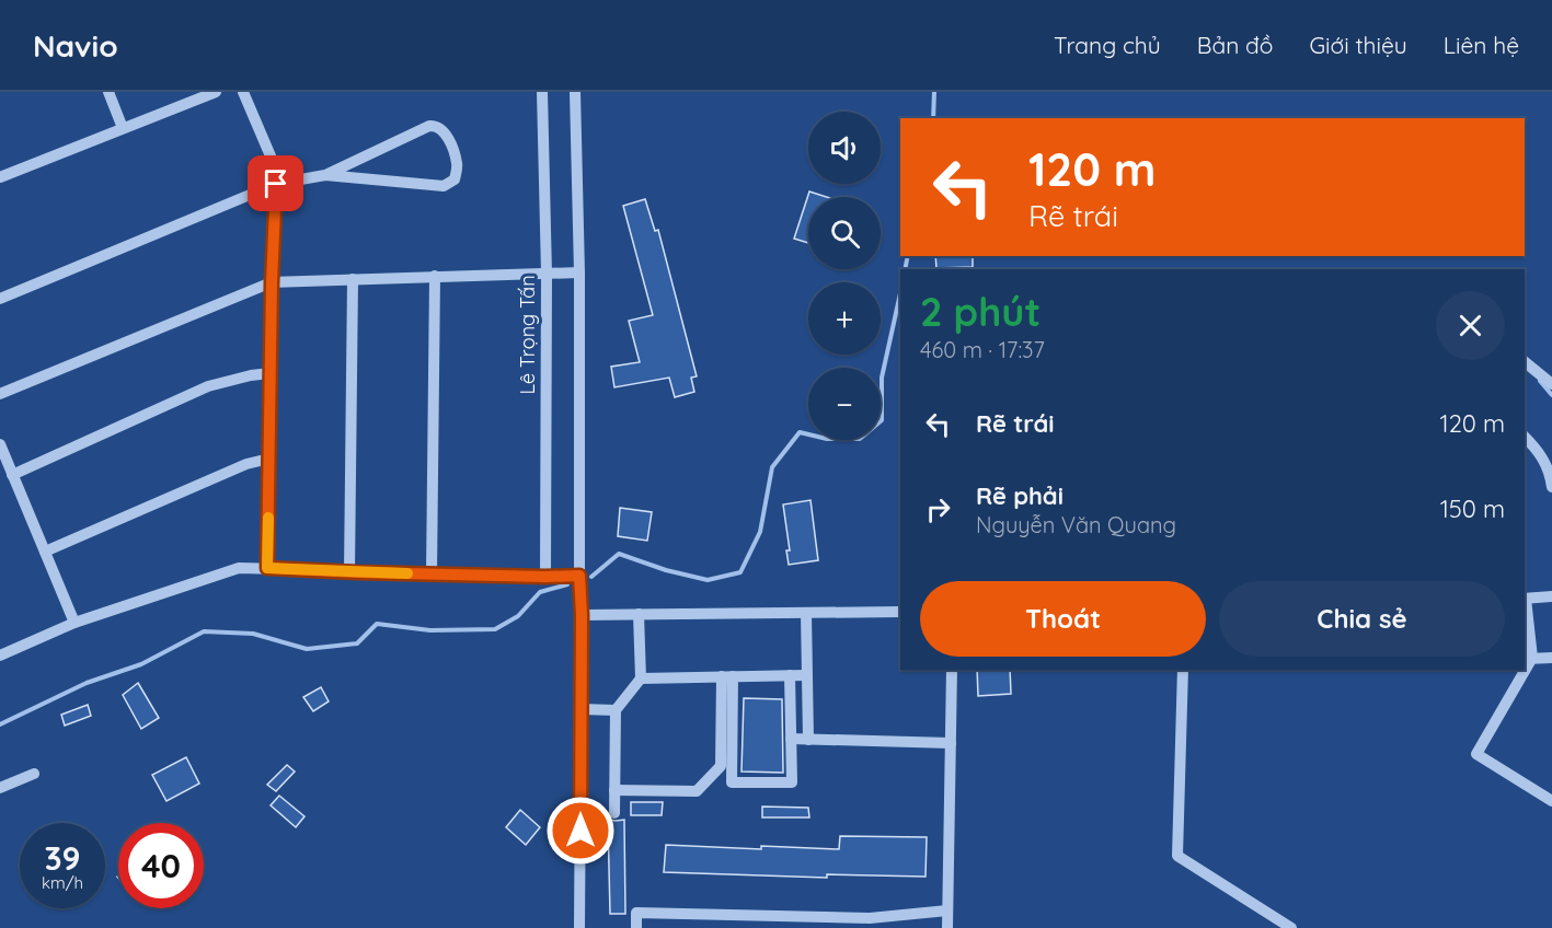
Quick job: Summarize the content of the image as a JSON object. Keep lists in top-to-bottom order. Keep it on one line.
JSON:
{"streets":{"street":["Lê Trọng Tấn"]},"page":{"header":"Navio","nav":["Trang chủ","Bản đồ","Giới thiệu","Liên hệ"],"map_buttons":["+","−"],"turn":["120 m","Rẽ trái"],"heading":["2 phút","460 m · 17:37"],"list":[{"name":"Rẽ trái","value":"120 m"},{"name":"Rẽ phải","note":"Nguyễn Văn Quang","value":"150 m"}],"buttons":["Thoát","Chia sẻ"],"speed":"39 km/h","limit":"40"}}
